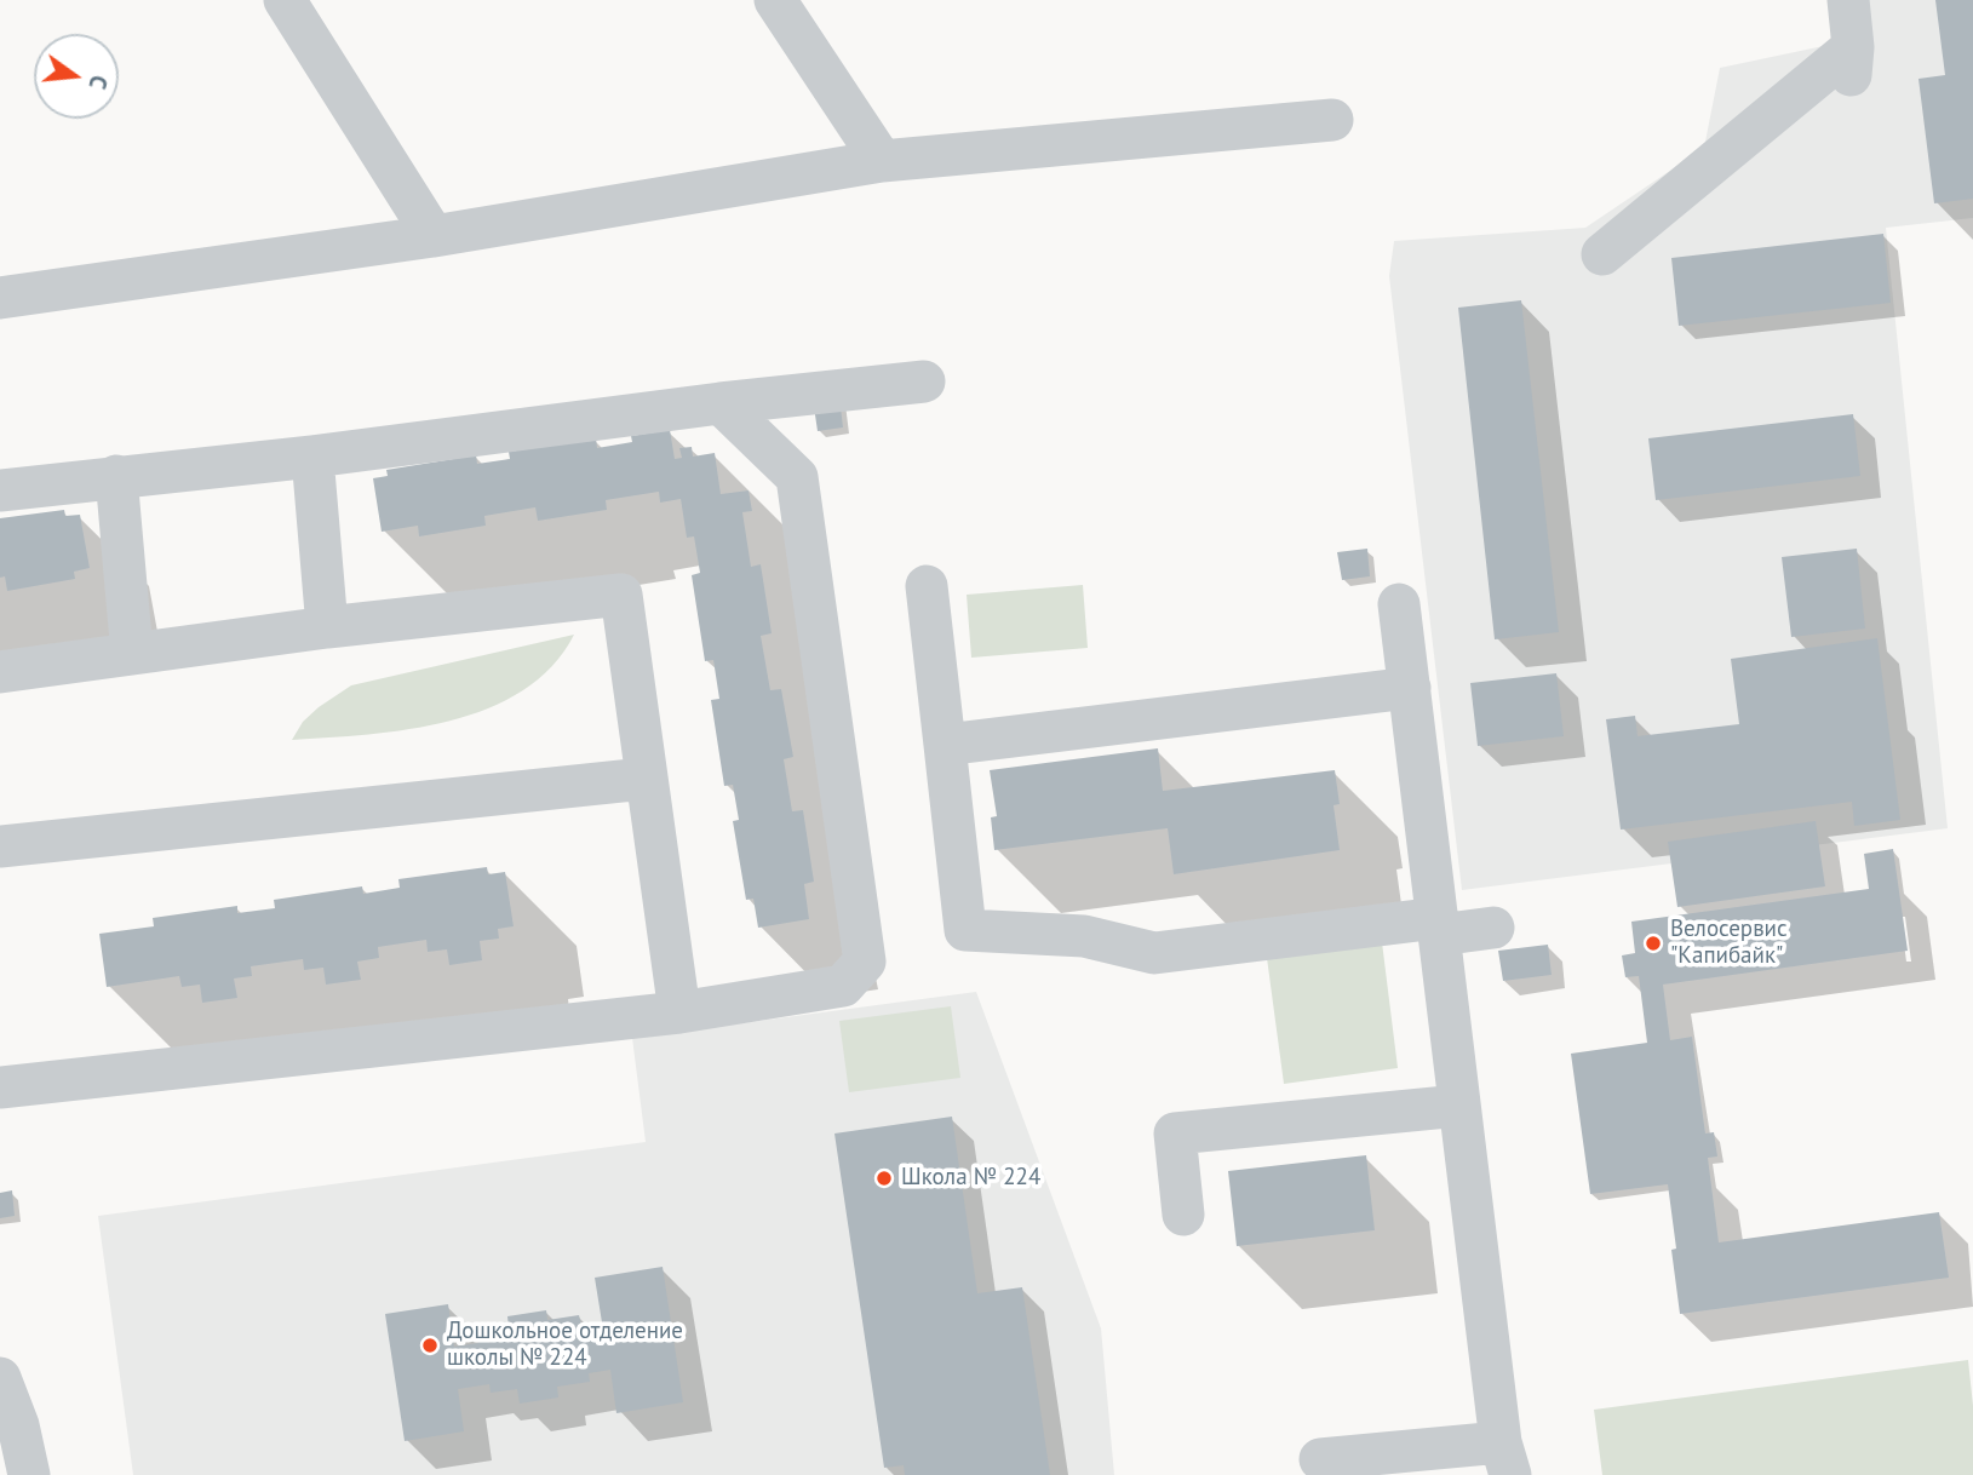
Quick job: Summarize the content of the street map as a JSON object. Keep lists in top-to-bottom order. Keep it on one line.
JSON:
{"places":["Велосервис \"Капибайк\"","Школа № 224","Дошкольное отделение школы № 224"],"north":"right"}
